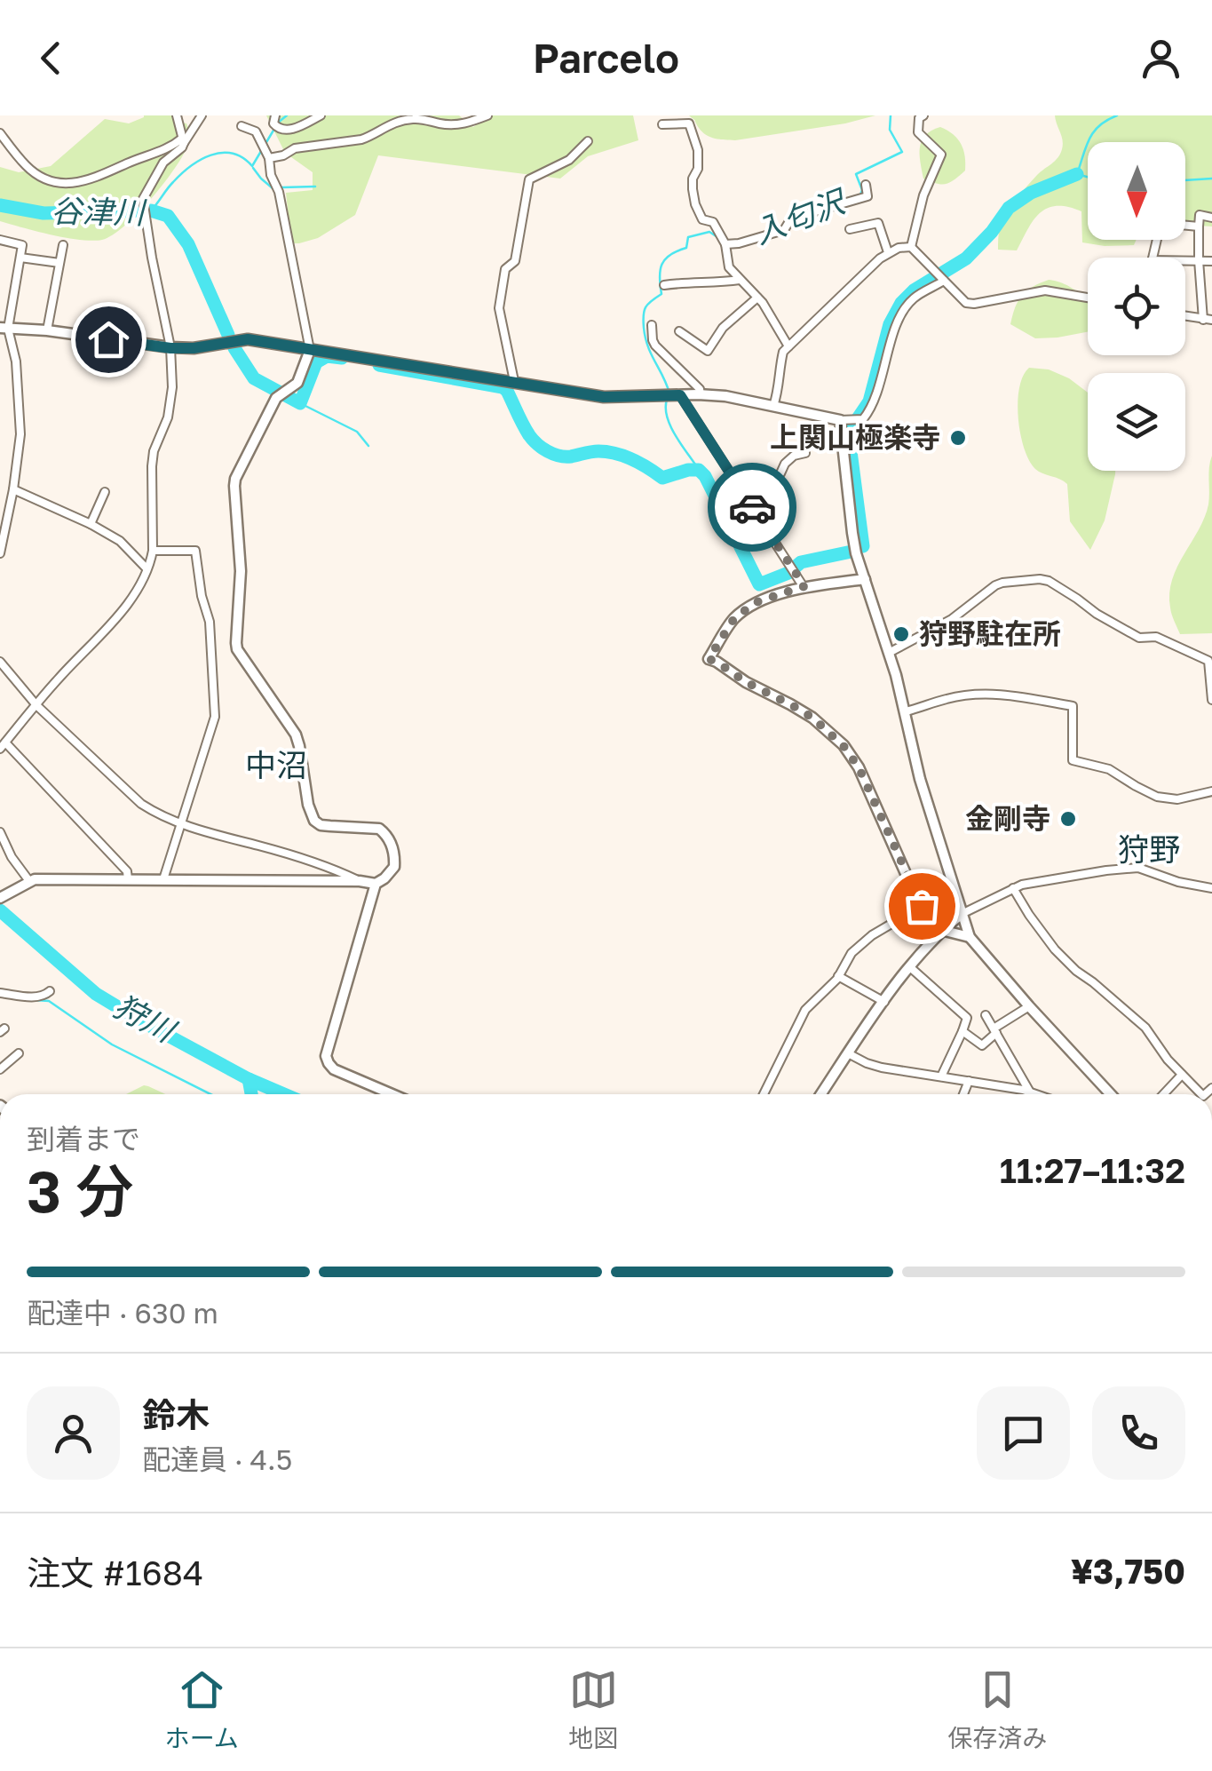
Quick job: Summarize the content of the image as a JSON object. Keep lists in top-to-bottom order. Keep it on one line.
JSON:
{"districts":["中沼","狩野"],"water":["谷津川","入匂沢","狩川"],"places":["上関山極楽寺","狩野駐在所","金剛寺"],"north":"bottom","page":{"header":"Parcelo","heading":["3 分","到着まで","11:27–11:32"],"panel":["鈴木","配達員 · 4.5","注文 #1684","¥3,750"],"bar":"配達中 · 630 m","tabs":["ホーム","地図","保存済み"]}}
